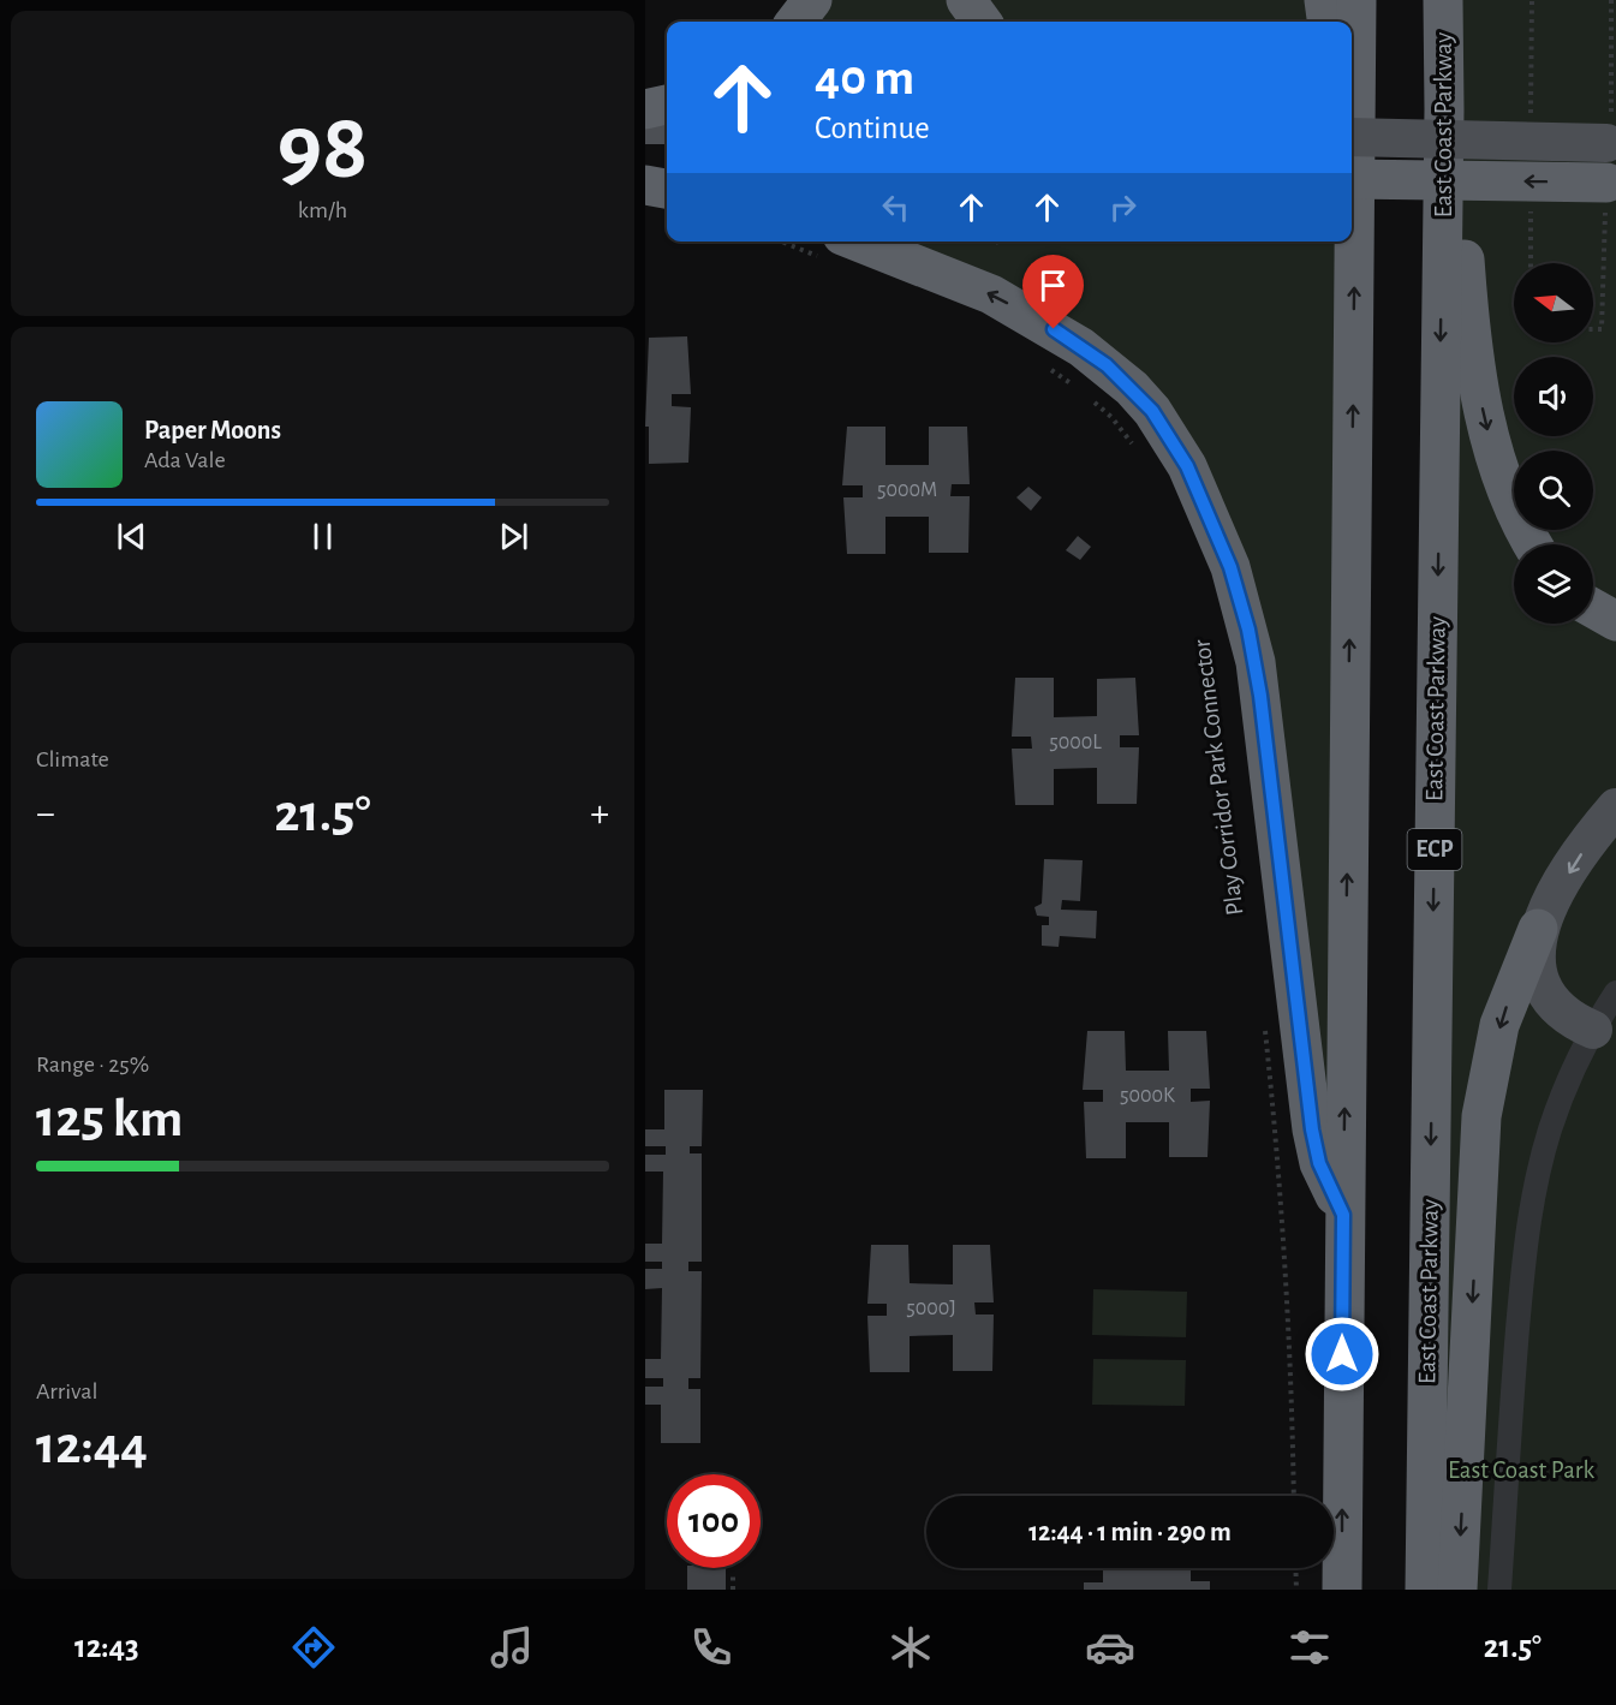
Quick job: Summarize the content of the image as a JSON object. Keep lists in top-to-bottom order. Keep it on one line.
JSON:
{"streets":{"highway":["East Coast Parkway","ECP"]},"parks":["East Coast Park"],"house_numbers":["5000M","5000L","5000K","5000J"],"north":"left","page":{"tile":[["98","km/h"],"Climate",["Range · 25%","125 km"],["Arrival","12:44"]],"turn":["40 m","Continue"],"song":["Paper Moons","Ada Vale"],"heat":["−","21.5°","+"],"limit":"100","trip":"12:44 · 1 min · 290 m","tabs":["12:43","21.5°"]}}
